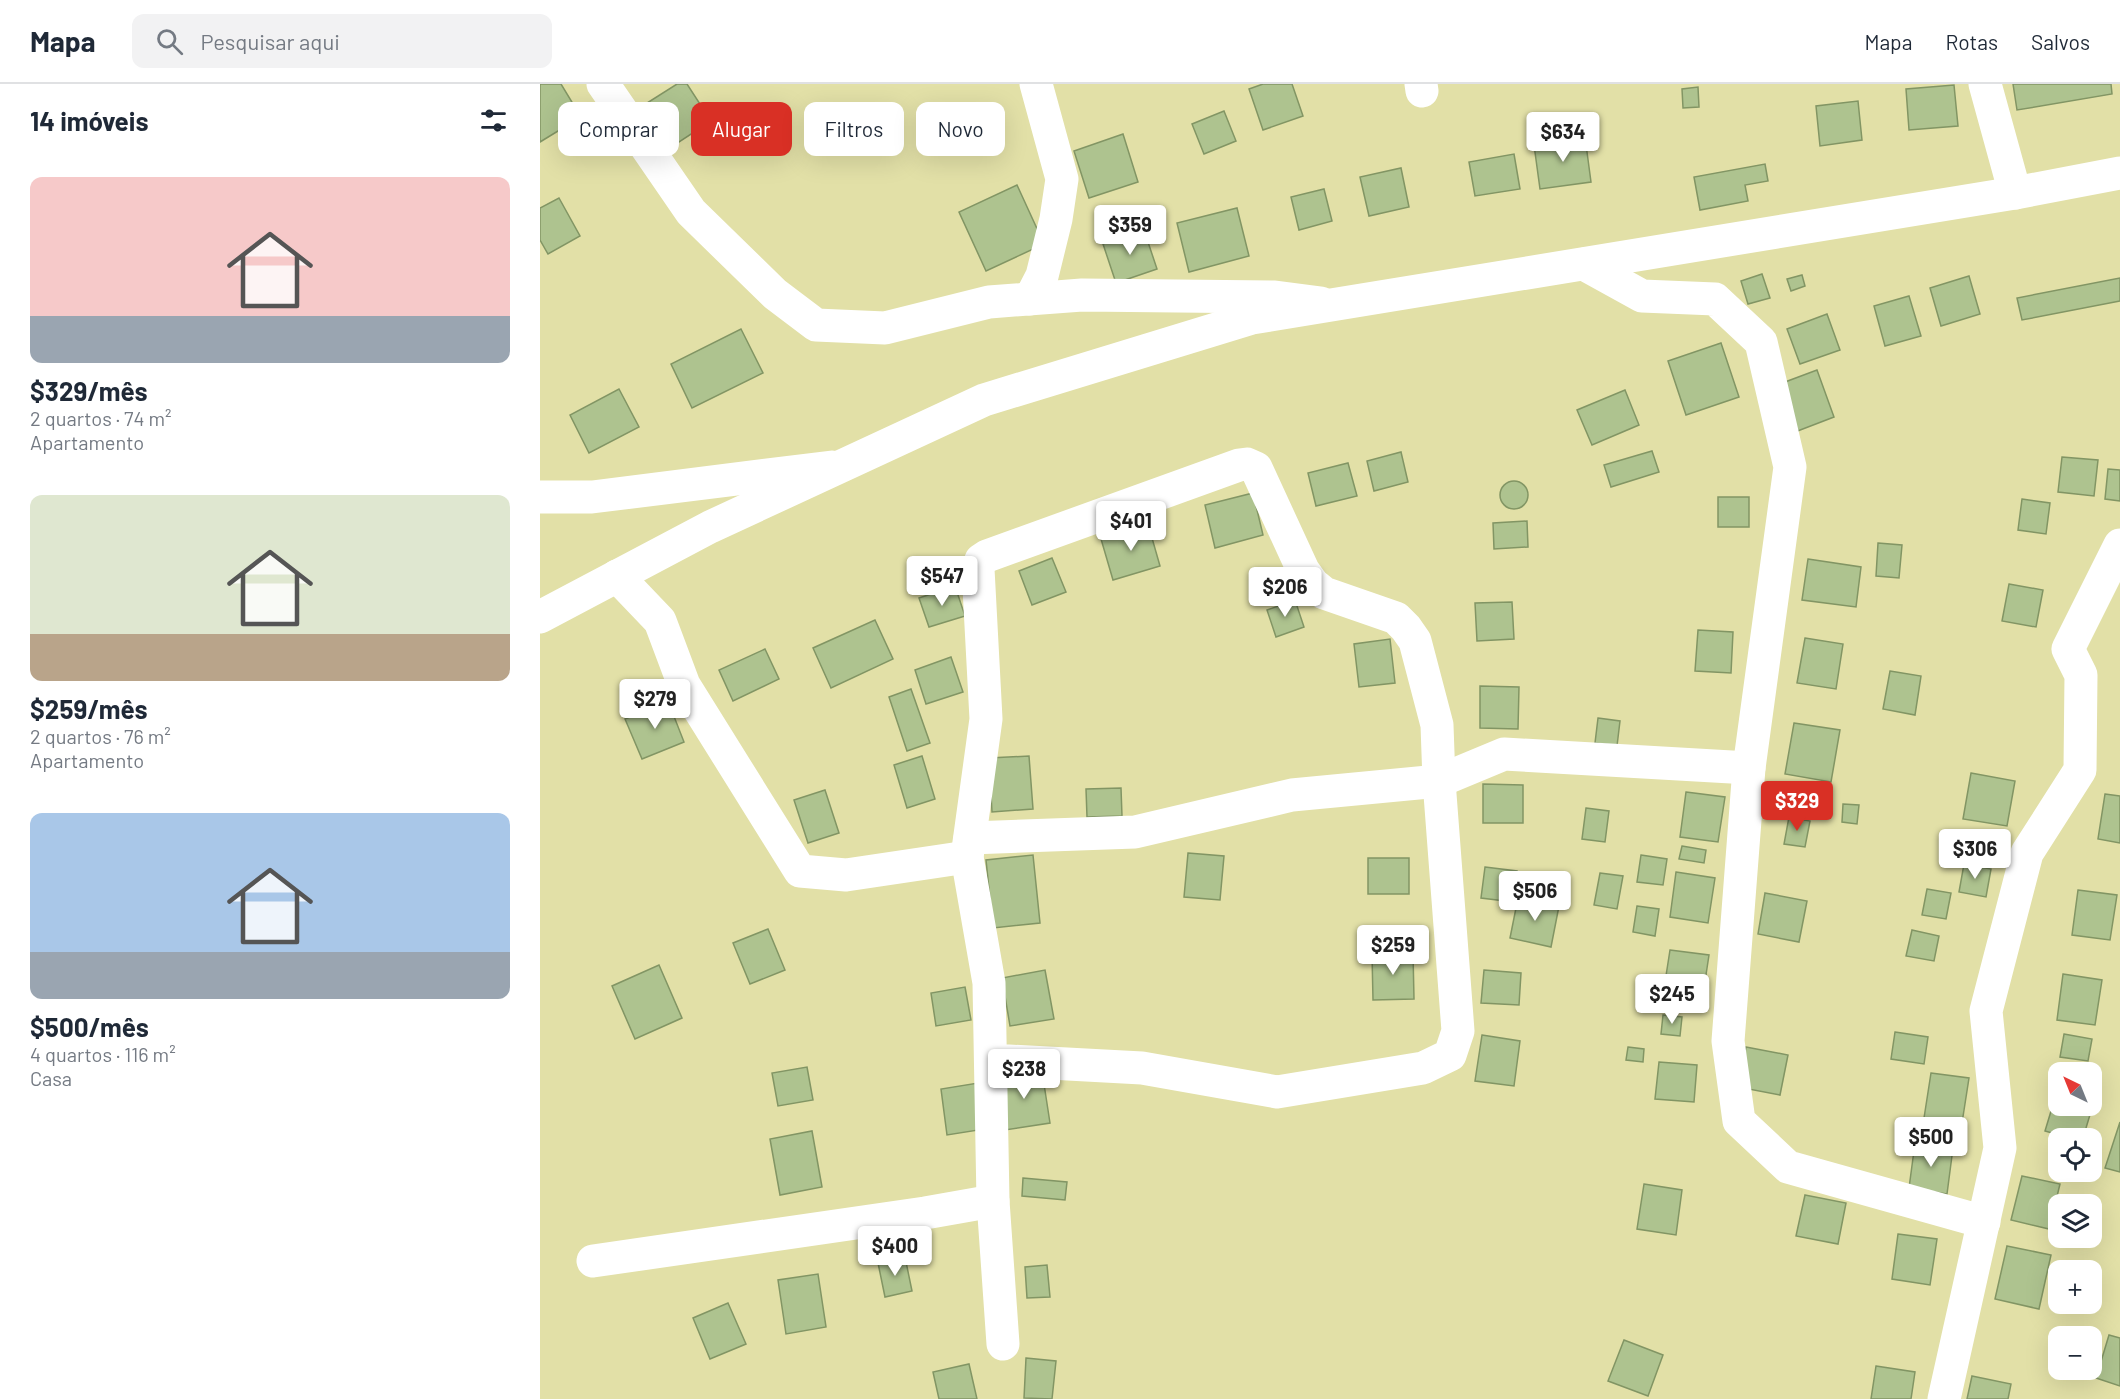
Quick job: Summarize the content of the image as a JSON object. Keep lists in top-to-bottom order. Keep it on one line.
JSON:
{"north":"top left","page":{"header":"Mapa","search":"Pesquisar aqui","nav":["Mapa","Rotas","Salvos"],"heading":"14 imóveis","chip":["Comprar","Alugar","Filtros","Novo"],"price":["$634","$359","$401","$547","$206","$279","$329","$306","$506","$259","$245","$238","$500","$400"],"list":[{"name":"$329/mês","note":"2 quartos · 74 m² · Apartamento"},{"name":"$259/mês","note":"2 quartos · 76 m² · Apartamento"},{"name":"$500/mês","note":"4 quartos · 116 m² · Casa"}],"map_buttons":["+","−"]}}
